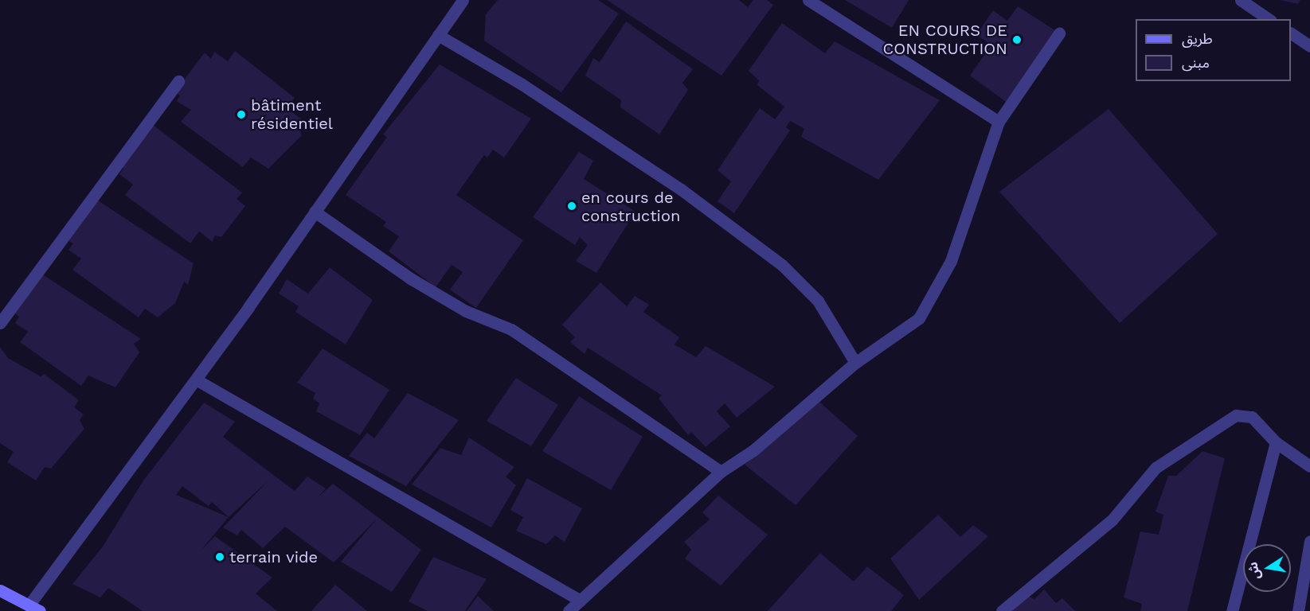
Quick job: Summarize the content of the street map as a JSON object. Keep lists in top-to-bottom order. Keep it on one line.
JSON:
{"places":["EN COURS DE CONSTRUCTION","bâtiment résidentiel","en cours de construction","terrain vide"],"legend":["طريق","مبنى"],"north":"left"}
